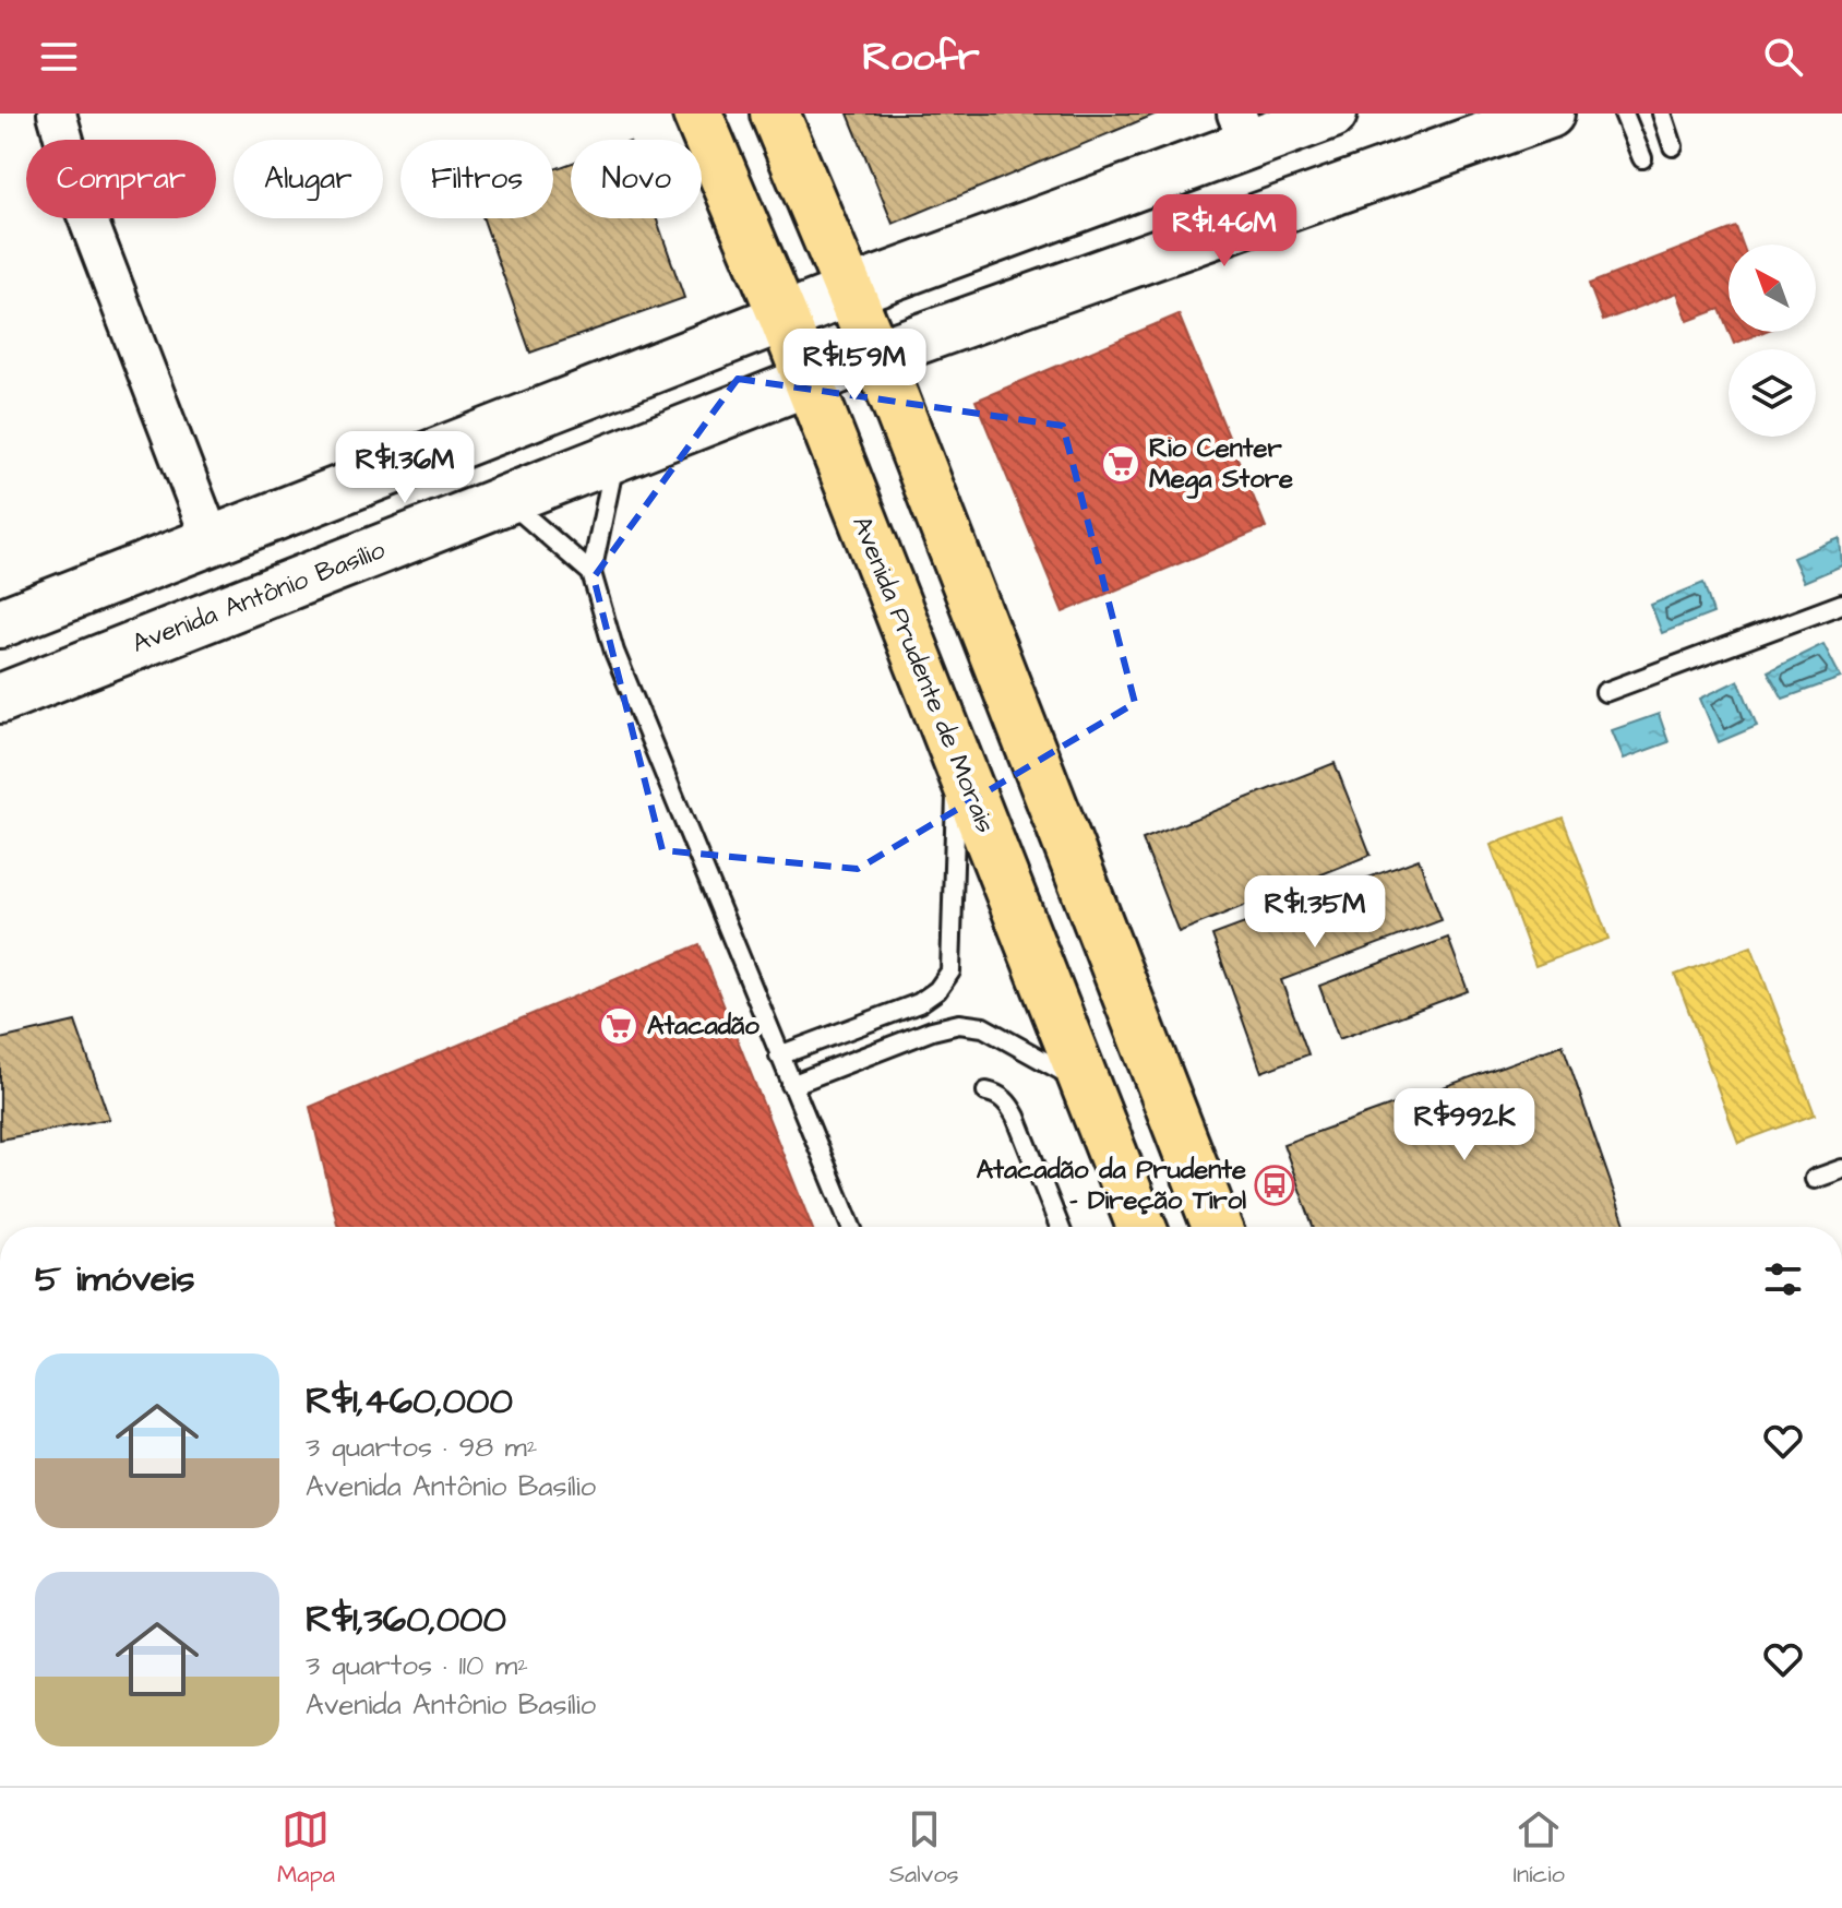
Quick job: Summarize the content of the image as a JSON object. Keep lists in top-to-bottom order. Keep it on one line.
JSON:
{"streets":{"main road":["Avenida Antônio Basílio","Avenida Prudente de Morais"]},"crossings":[["Avenida Antônio Basílio","Avenida Prudente de Morais"]],"places":{"supermarket":["Rio Center Mega Store","Atacadão"],"bus stop":["Atacadão da Prudente - Direção Tirol"]},"north":"top left","page":{"header":"Roofr","chip":["Comprar","Alugar","Filtros","Novo"],"price":["R$1.46M","R$1.59M","R$1.36M","R$1.35M","R$992K"],"heading":"5 imóveis","list":[{"name":"R$1,460,000","note":"3 quartos · 98 m² · Avenida Antônio Basílio"},{"name":"R$1,360,000","note":"3 quartos · 110 m² · Avenida Antônio Basílio"}],"tabs":["Mapa","Salvos","Início"]}}
